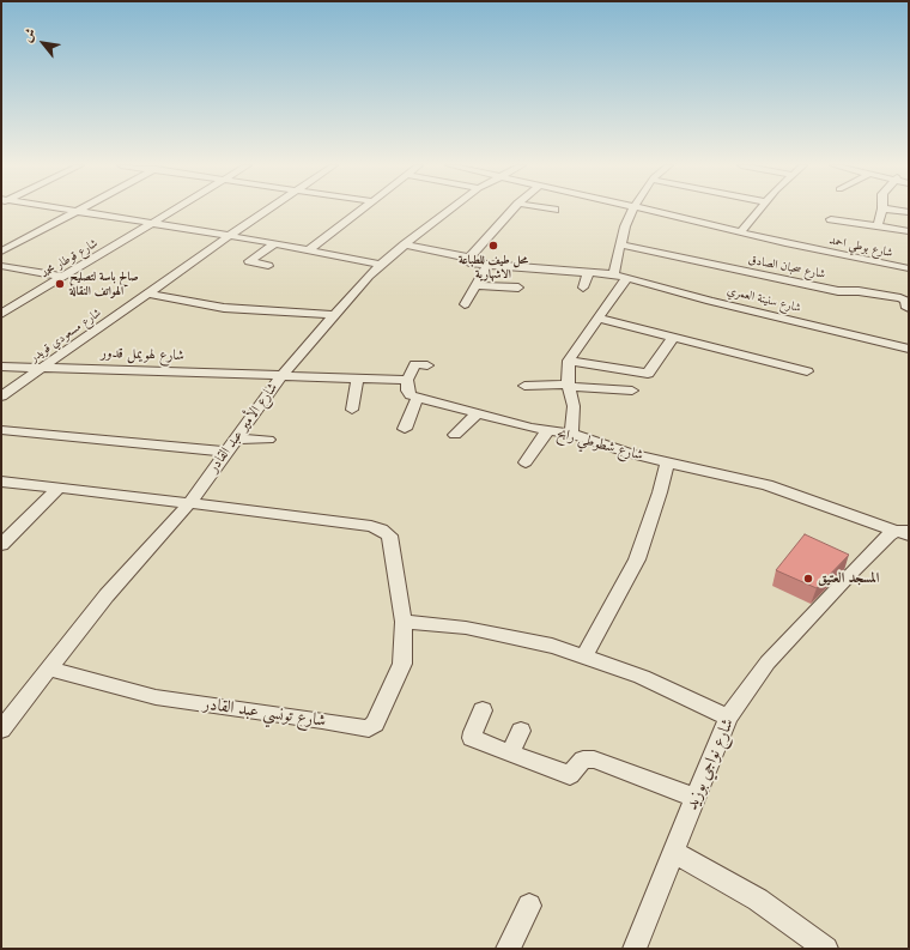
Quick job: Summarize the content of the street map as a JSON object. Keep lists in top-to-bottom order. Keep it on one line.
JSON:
{"streets":{"street":["شارع بوطي احمد","شارع قوطار محمد","شارع سحبان الصادق","شارع سنينة العمري","شارع مسعودي قويدر","شارع لهويمل قدور","شارع الأمير عبد القادر","شارع شطوطي رابح","شارع تونسي عبد القادر","شارع نواجي بوزيد"]},"crossings":[["شارع مسعودي قويدر","شارع لهويمل قدور"],["شارع لهويمل قدور","شارع الأمير عبد القادر"],["شارع الأمير عبد القادر","شارع تونسي عبد القادر"],["شارع شطوطي رابح","شارع نواجي بوزيد"]],"places":["محل طيف للطباعة الاشهارية","صالح باسة لتصليح الهواتف النقالة","المسجد العتيق"],"north":"top left"}
